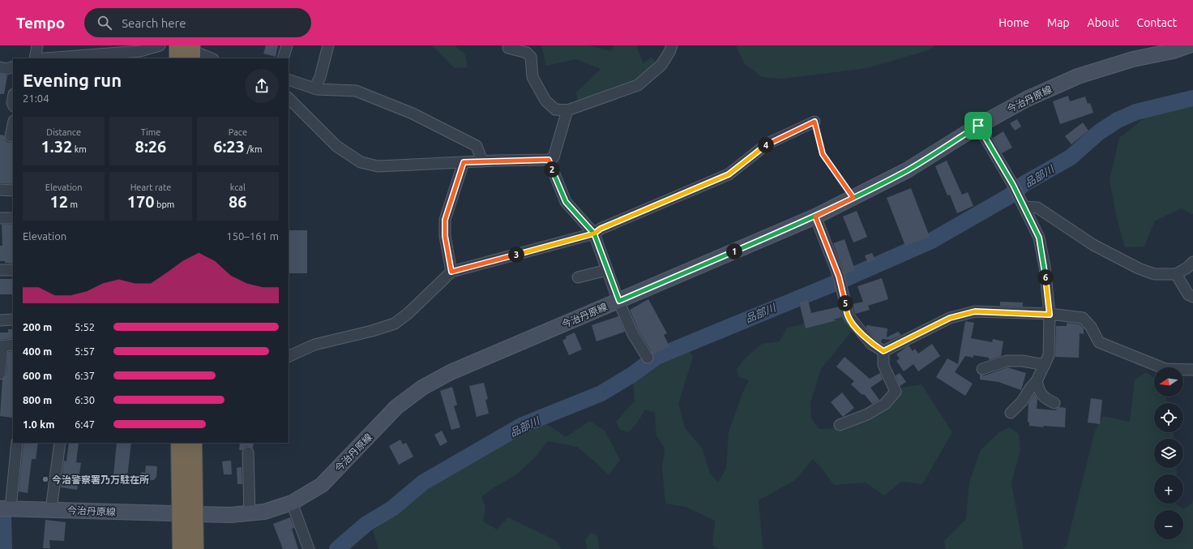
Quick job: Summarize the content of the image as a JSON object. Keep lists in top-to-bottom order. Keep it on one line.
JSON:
{"streets":{"main road":["今治丹原線"]},"water":["品部川"],"places":["今治警察署乃万駐在所"],"north":"left","page":{"header":"Tempo","search":"Search here","nav":["Home","Map","About","Contact"],"heading":["Evening run","21:04"],"stats":[["Distance","1.32 km"],["Time","8:26"],["Pace","6:23 /km"],["Elevation","12 m"],["Heart rate","170 bpm"],["kcal","86"]],"pins":["4","2","1","3","6","5"],"chart":["Elevation","150–161 m"],"list":[{"name":"200 m","note":"5:52"},{"name":"400 m","note":"5:57"},{"name":"600 m","note":"6:37"},{"name":"800 m","note":"6:30"},{"name":"1.0 km","note":"6:47"}],"map_buttons":["+","−"]}}
